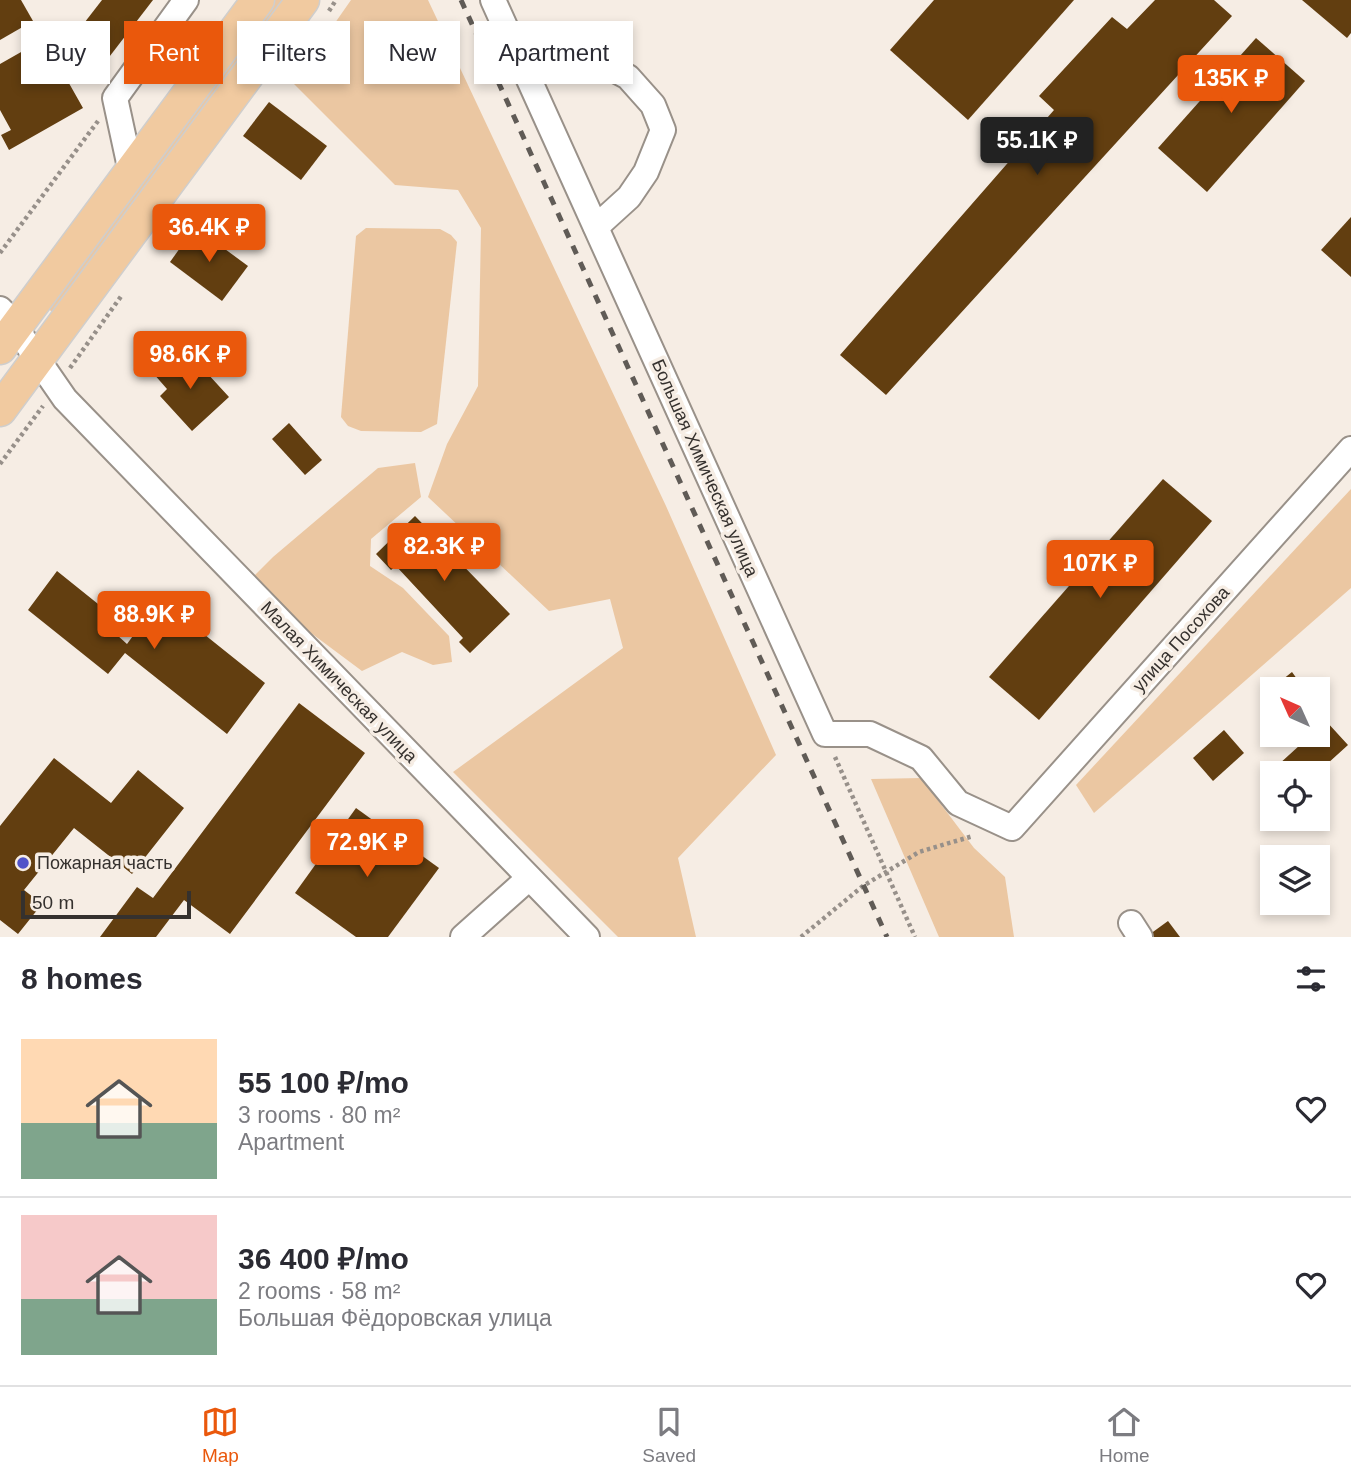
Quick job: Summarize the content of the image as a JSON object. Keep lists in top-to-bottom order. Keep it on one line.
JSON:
{"streets":{"street":["Большая Химическая улица","улица Посохова","Малая Химическая улица"]},"places":["Пожарная часть"],"scale_bar":"50 m","north":"top left","page":{"chip":["Buy","Rent","Filters","New","Apartment"],"price":["135K ₽","55.1K ₽","36.4K ₽","98.6K ₽","82.3K ₽","107K ₽","88.9K ₽","72.9K ₽"],"scale":"50 m","heading":"8 homes","list":[{"name":"55 100 ₽/mo","note":"3 rooms · 80 m² · Apartment"},{"name":"36 400 ₽/mo","note":"2 rooms · 58 m² · Большая Фёдоровская улица"}],"tabs":["Map","Saved","Home"]}}
